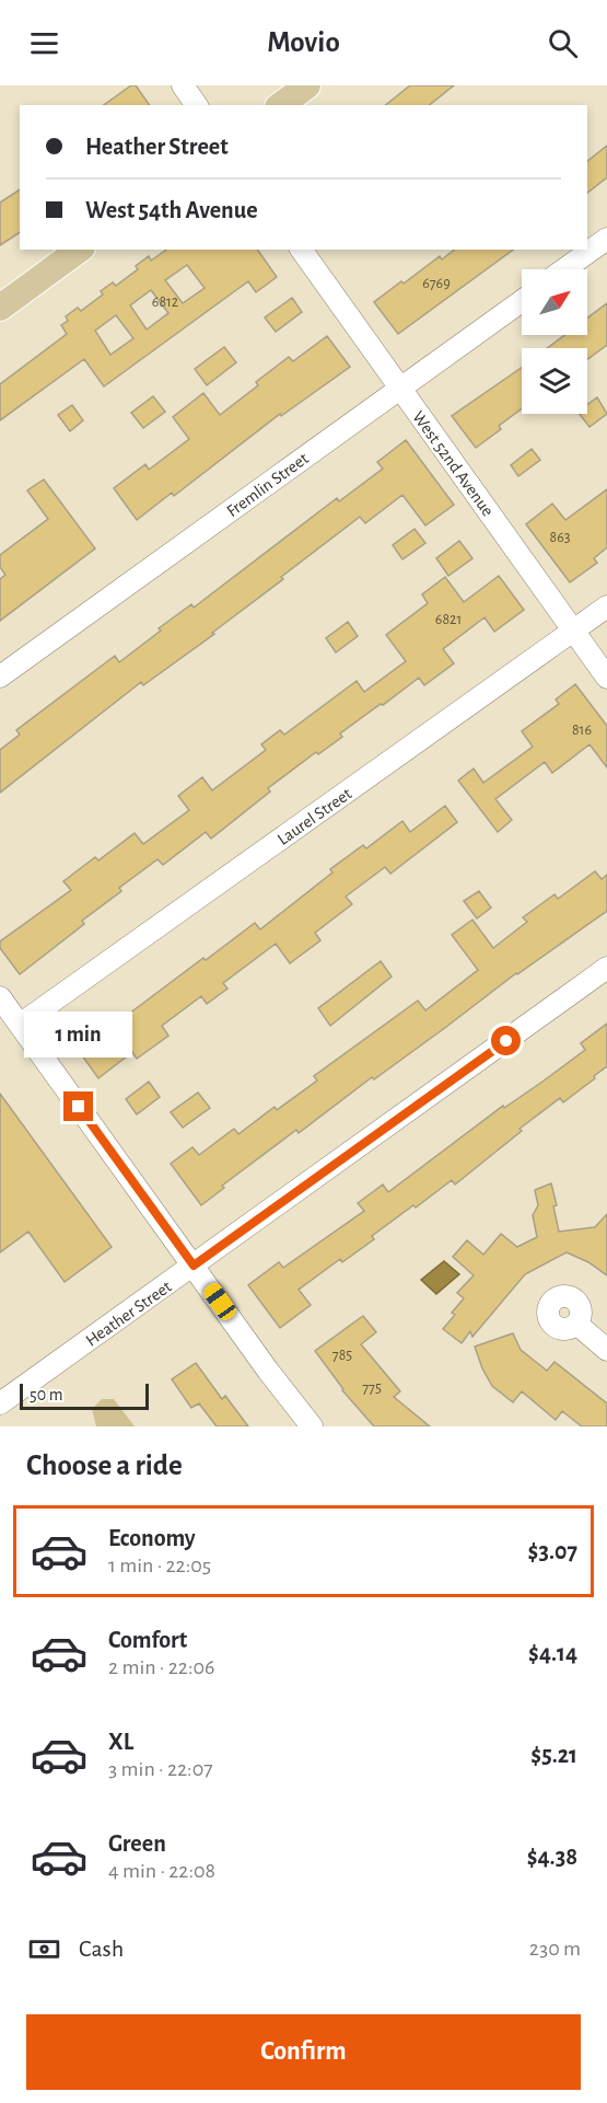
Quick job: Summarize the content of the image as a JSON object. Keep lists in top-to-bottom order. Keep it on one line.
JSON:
{"streets":{"street":["West 52nd Avenue","Fremlin Street","Laurel Street","Heather Street"]},"crossings":[["West 52nd Avenue","Fremlin Street"],["West 52nd Avenue","Laurel Street"]],"house_numbers":["6769","6812","863","6821","816","785","775"],"scale_bar":"50 m","north":"top right","page":{"header":"Movio","banner":["Heather Street","West 54th Avenue"],"bubble":"1 min","scale":"50 m","heading":"Choose a ride","list":[{"name":"Economy","note":"1 min · 22:05","value":"$3.07"},{"name":"Comfort","note":"2 min · 22:06","value":"$4.14"},{"name":"XL","note":"3 min · 22:07","value":"$5.21"},{"name":"Green","note":"4 min · 22:08","value":"$4.38"}],"pay":["Cash","230 m"],"buttons":"Confirm"}}
